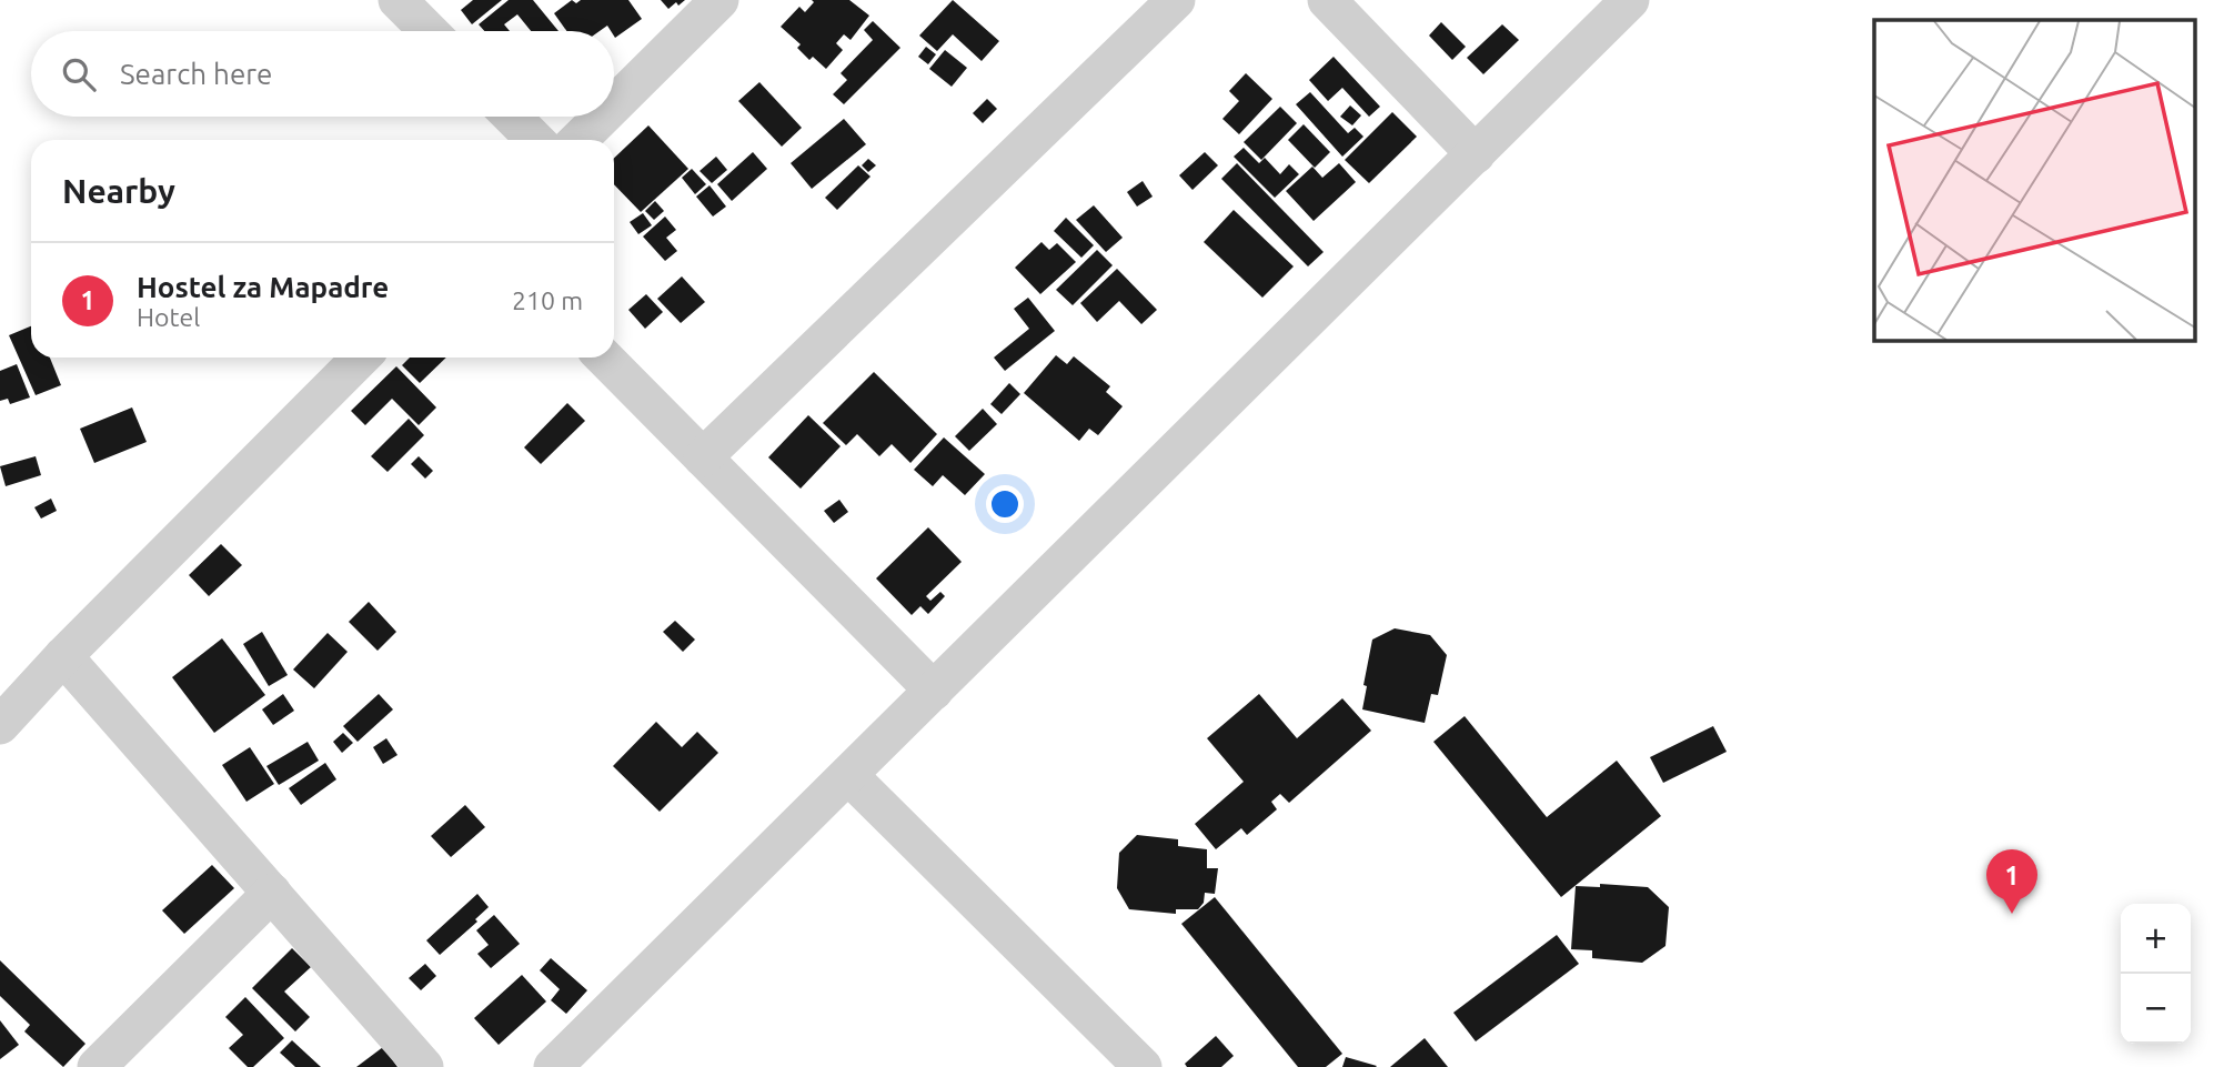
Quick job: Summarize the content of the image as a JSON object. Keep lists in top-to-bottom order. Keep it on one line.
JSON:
{"page":{"search":"Search here","heading":"Nearby","list":[{"mark":"1","name":"Hostel za Mapadre","note":"Hotel","value":"210 m"}],"pins":"1","map_buttons":["+","−"]}}
